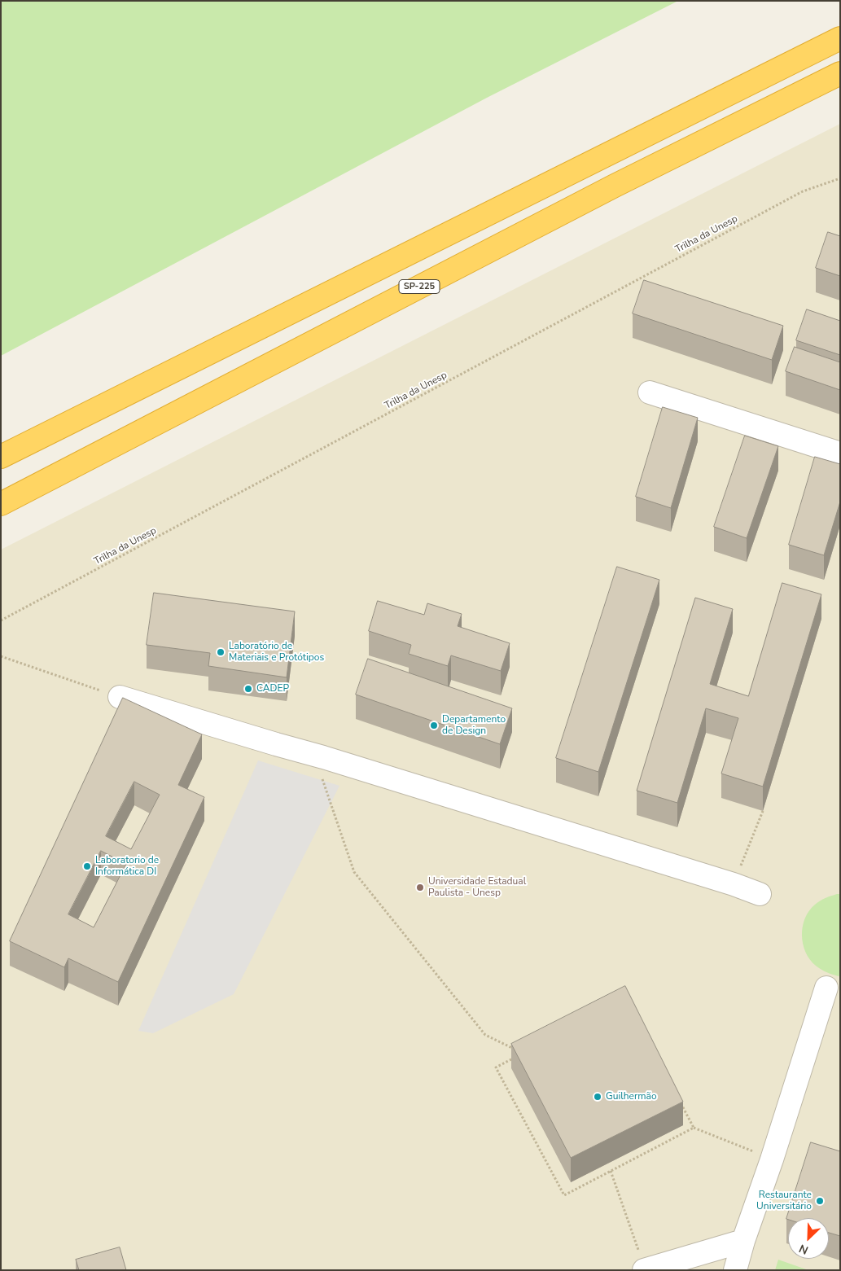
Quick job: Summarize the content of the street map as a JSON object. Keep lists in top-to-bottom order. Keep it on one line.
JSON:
{"streets":{"highway":["SP-225"],"path":["Trilha da Unesp"]},"places":["Laboratório de Materiais e Protótipos","CADEP","Departamento de Design","Laboratorio de Informática DI","Universidade Estadual Paulista - Unesp","Guilhermão","Restaurante Universitário"],"north":"bottom left"}
